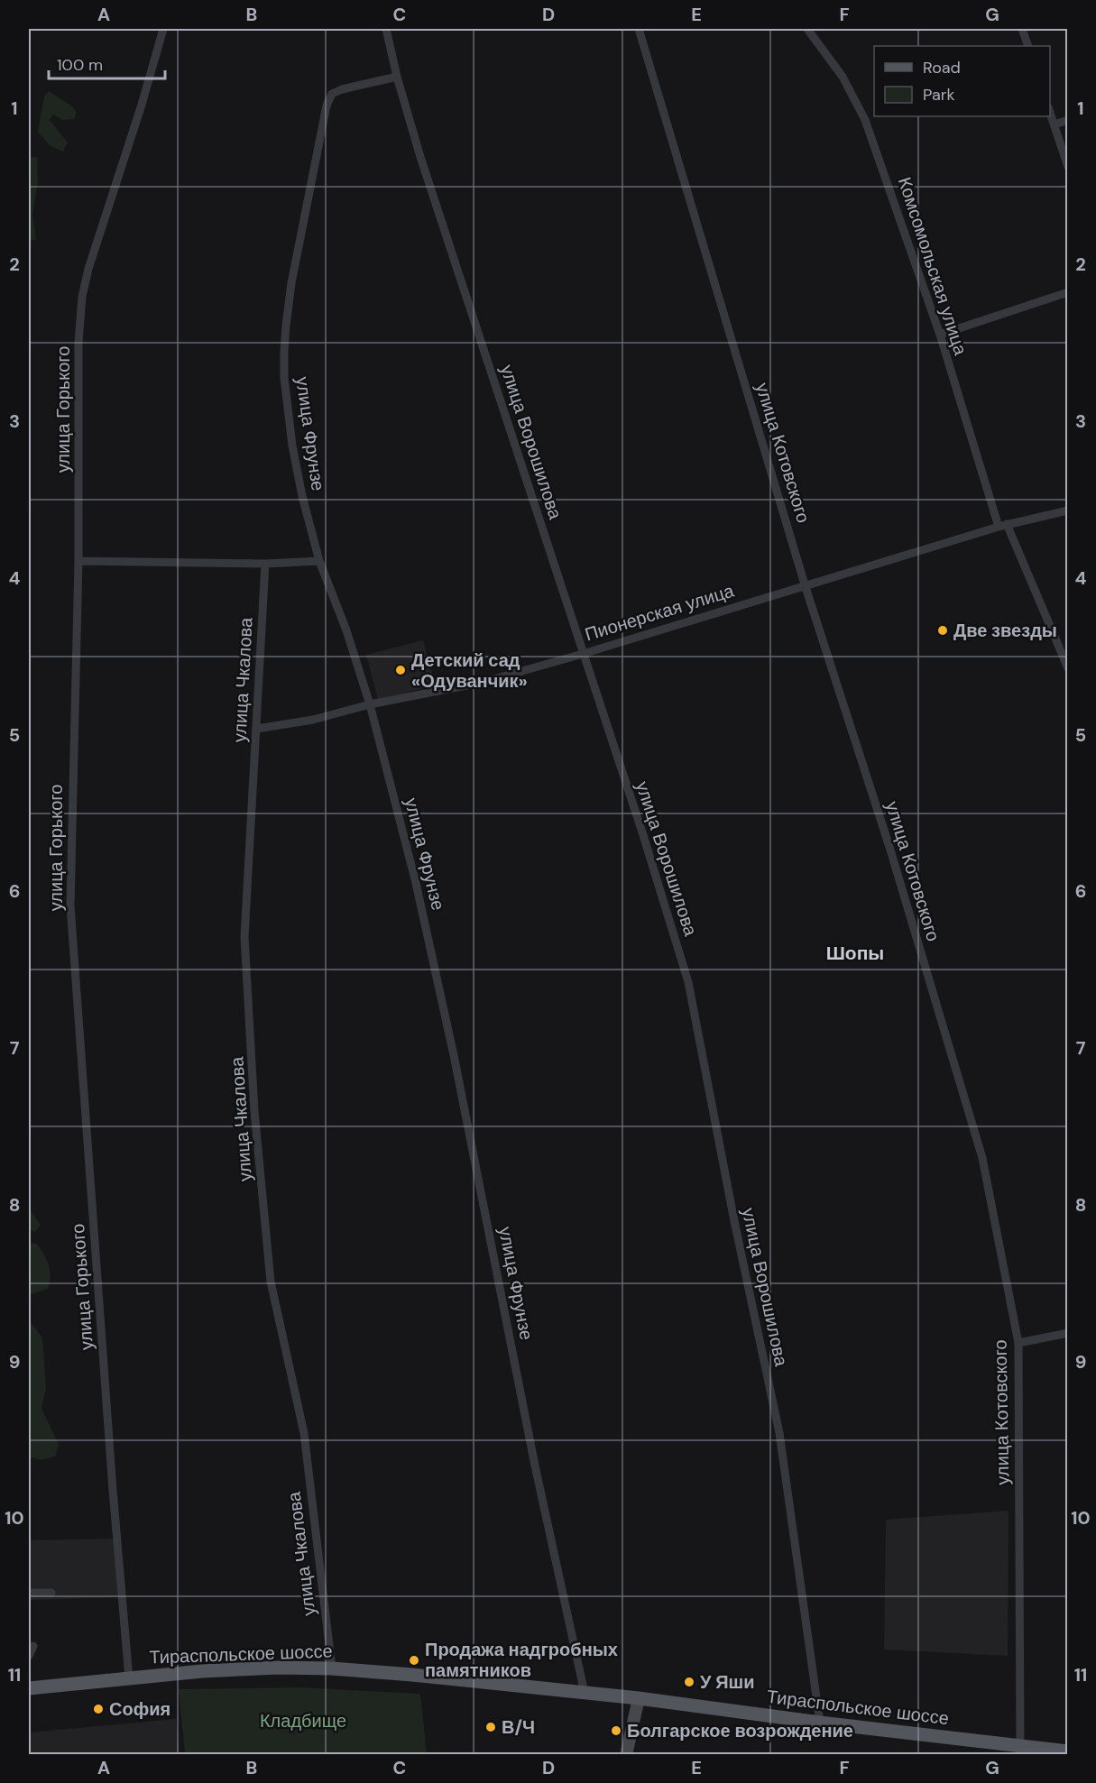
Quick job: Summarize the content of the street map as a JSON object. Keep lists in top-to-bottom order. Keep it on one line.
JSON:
{"streets":{"main road":["Тираспольское шоссе"],"street":["Комсомольская улица","улица Горького","улица Фрунзе","улица Ворошилова","улица Котовского","Пионерская улица","улица Чкалова"]},"crossings":[["Комсомольская улица","Пионерская улица"],["улица Горького","Тираспольское шоссе"],["улица Фрунзе","улица Ворошилова"],["улица Фрунзе","Пионерская улица"],["улица Фрунзе","Тираспольское шоссе"],["улица Ворошилова","Пионерская улица"],["улица Ворошилова","Тираспольское шоссе"],["улица Котовского","Пионерская улица"],["улица Котовского","Тираспольское шоссе"],["Пионерская улица","улица Чкалова"],["улица Чкалова","Тираспольское шоссе"]],"districts":["Шопы"],"parks":["Кладбище"],"places":["Две звезды","Детский сад «Одуванчик»","Продажа надгробных памятников","У Яши","София","В/Ч","Болгарское возрождение"],"legend":["Road","Park"],"scale_bar":"100 m","grid":{"columns":["A","B","C","D","E","F","G"],"rows":["1","2","3","4","5","6","7","8","9","10","11"]}}
